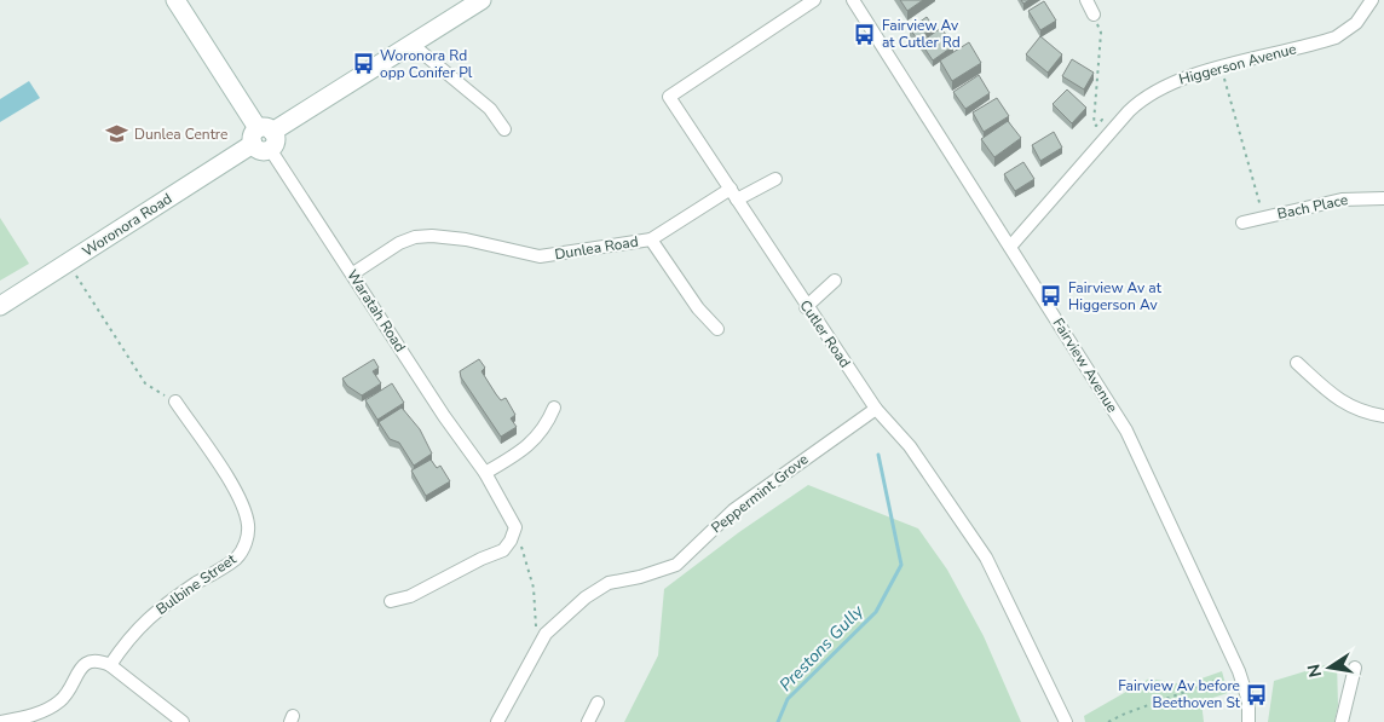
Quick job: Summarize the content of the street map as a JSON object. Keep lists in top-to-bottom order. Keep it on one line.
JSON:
{"streets":{"street":["Higgerson Avenue","Bach Place","Woronora Road","Dunlea Road","Waratah Road","Cutler Road","Fairview Avenue","Peppermint Grove","Bulbine Street"]},"crossings":[["Higgerson Avenue","Fairview Avenue"],["Woronora Road","Waratah Road"],["Dunlea Road","Waratah Road"],["Dunlea Road","Cutler Road"],["Cutler Road","Peppermint Grove"]],"water":["Prestons Gully"],"places":{"bus stop":["Fairview Av at Cutler Rd","Woronora Rd opp Conifer Pl","Fairview Av at Higgerson Av","Fairview Av before Beethoven St"],"school or university":["Dunlea Centre"]},"north":"left"}
